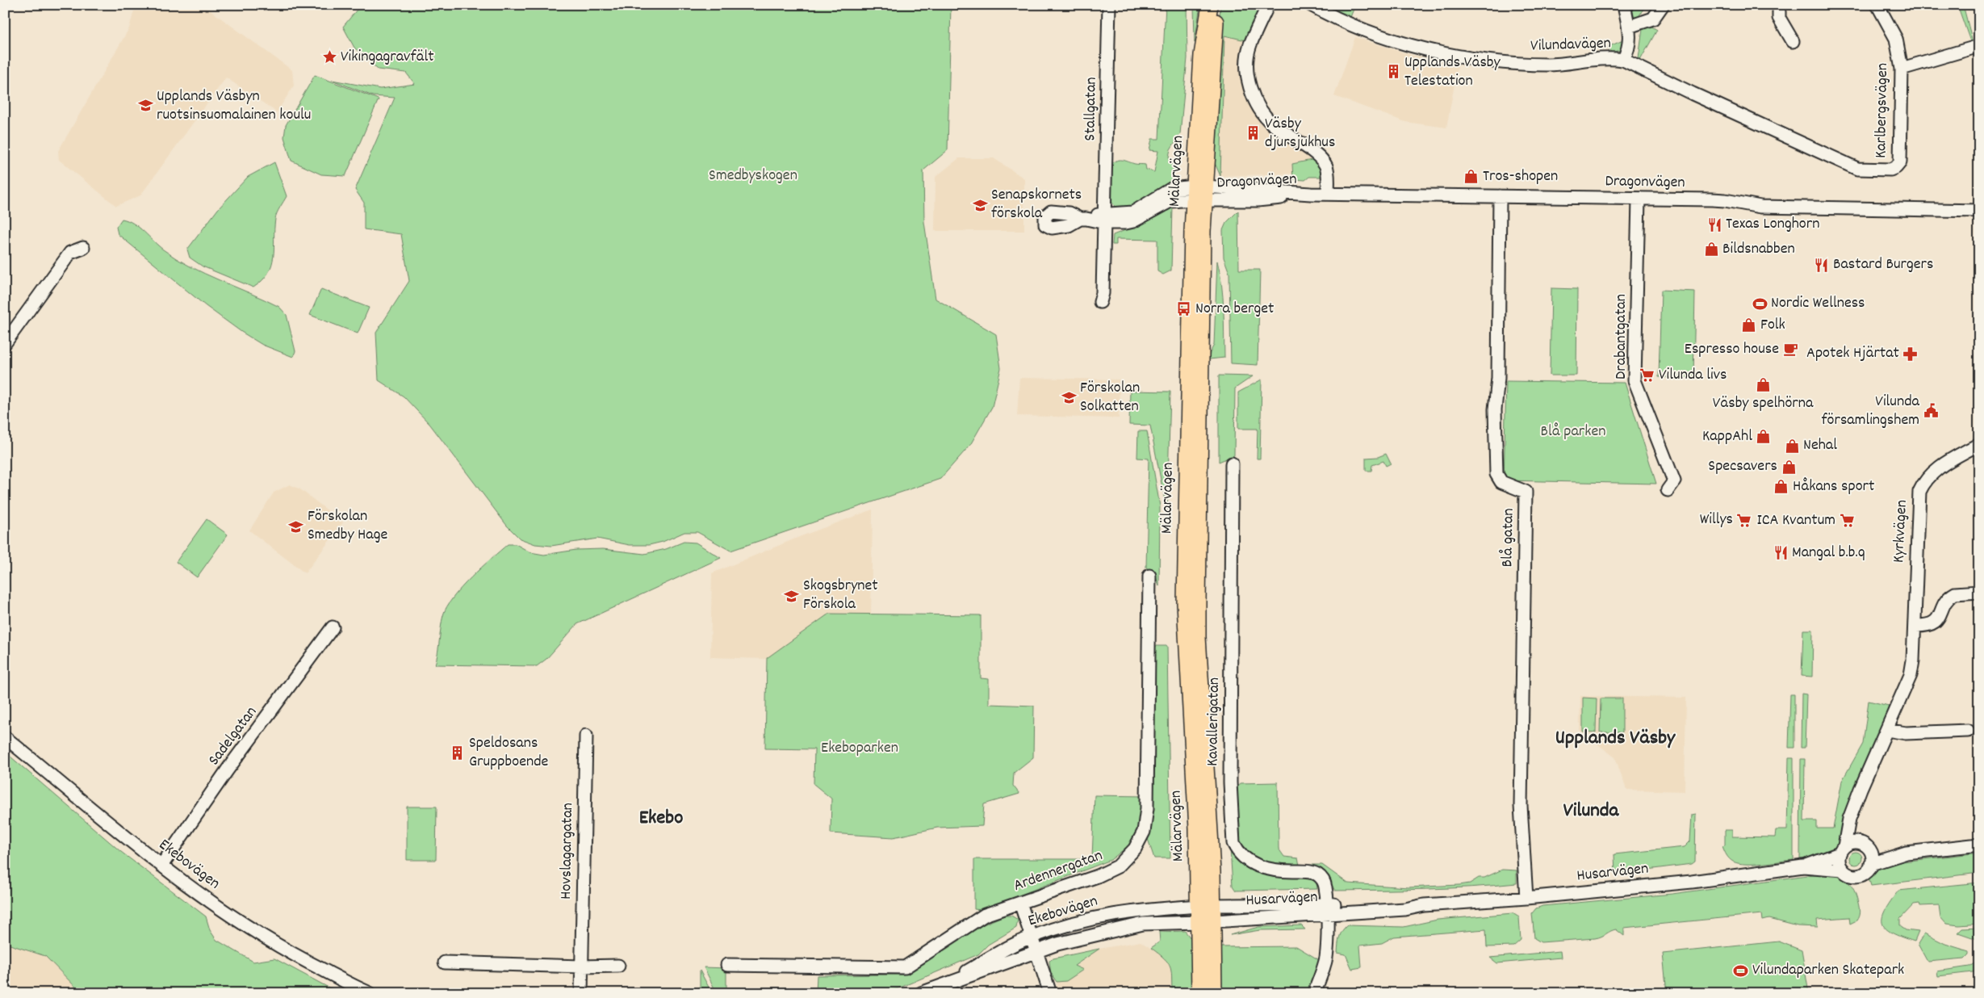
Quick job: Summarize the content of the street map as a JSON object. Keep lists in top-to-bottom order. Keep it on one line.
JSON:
{"streets":{"main road":["Mälarvägen"],"street":["Vilundavägen","Stallgatan","Karlbergsvägen","Dragonvägen","Drabantgatan","Kyrkvägen","Blå gatan","Kavallerigatan","Sadelgatan","Hovslagargatan","Ekebovägen","Ardennergatan","Husarvägen"]},"crossings":[["Vilundavägen","Karlbergsvägen"],["Mälarvägen","Dragonvägen"],["Mälarvägen","Ekebovägen"],["Mälarvägen","Husarvägen"],["Dragonvägen","Drabantgatan"],["Dragonvägen","Blå gatan"],["Kyrkvägen","Husarvägen"],["Blå gatan","Husarvägen"],["Kavallerigatan","Husarvägen"],["Sadelgatan","Ekebovägen"],["Ekebovägen","Husarvägen"]],"districts":["Upplands Väsby","Vilunda","Ekebo"],"parks":["Smedbyskogen","Blå parken","Ekeboparken"],"places":{"place":["Vikingagravfält"],"building":["Upplands Väsby Telestation","Väsby djursjukhus","Speldosans Gruppboende"],"school or university":["Upplands Väsbyn ruotsinsuomalainen koulu","Senapskornets förskola","Förskolan Solkatten","Förskolan Smedby Hage","Skogsbrynet Förskola"],"shop":["Tros-shopen","Bildsnabben","Folk","Väsby spelhörna","KappAhl","Nehal","Specsavers","Håkans sport"],"restaurant":["Texas Longhorn","Bastard Burgers","Mangal b.b.q"],"sports":["Nordic Wellness","Vilundaparken Skatepark"],"bus stop":["Norra berget"],"cafe":["Espresso house"],"pharmacy":["Apotek Hjärtat"],"supermarket":["Vilunda livs","Willys","ICA Kvantum"],"public building":["Vilunda församlingshem"]}}
